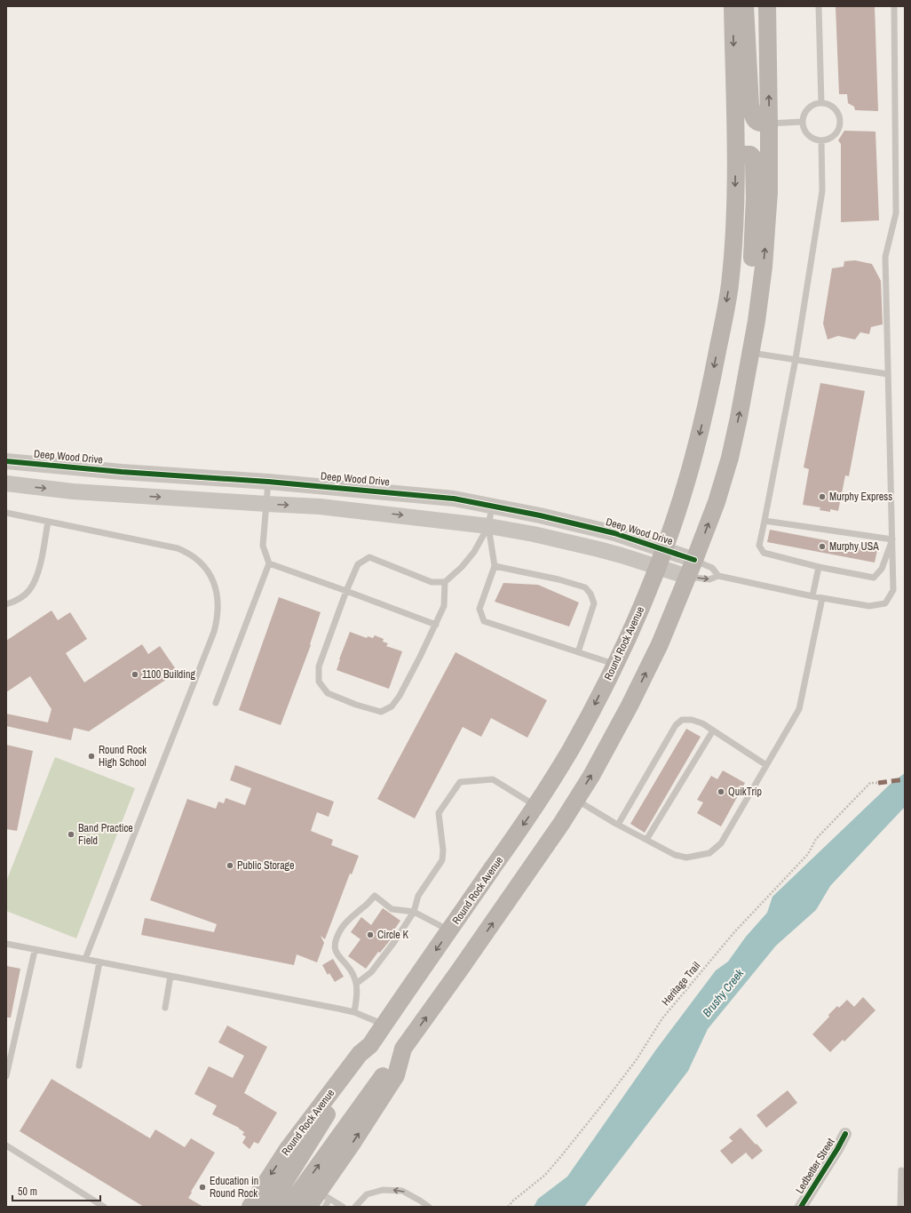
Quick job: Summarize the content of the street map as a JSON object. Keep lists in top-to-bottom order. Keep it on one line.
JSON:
{"streets":{"main road":["Round Rock Avenue"],"street":["Deep Wood Drive","Ledbetter Street"],"path":["Heritage Trail"]},"crossings":[["Deep Wood Drive","Round Rock Avenue"]],"water":["Brushy Creek"],"places":["Murphy Express","Murphy USA","1100 Building","Round Rock High School","QuikTrip","Band Practice Field","Public Storage","Circle K","Education in Round Rock"],"scale_bar":"50 m"}
